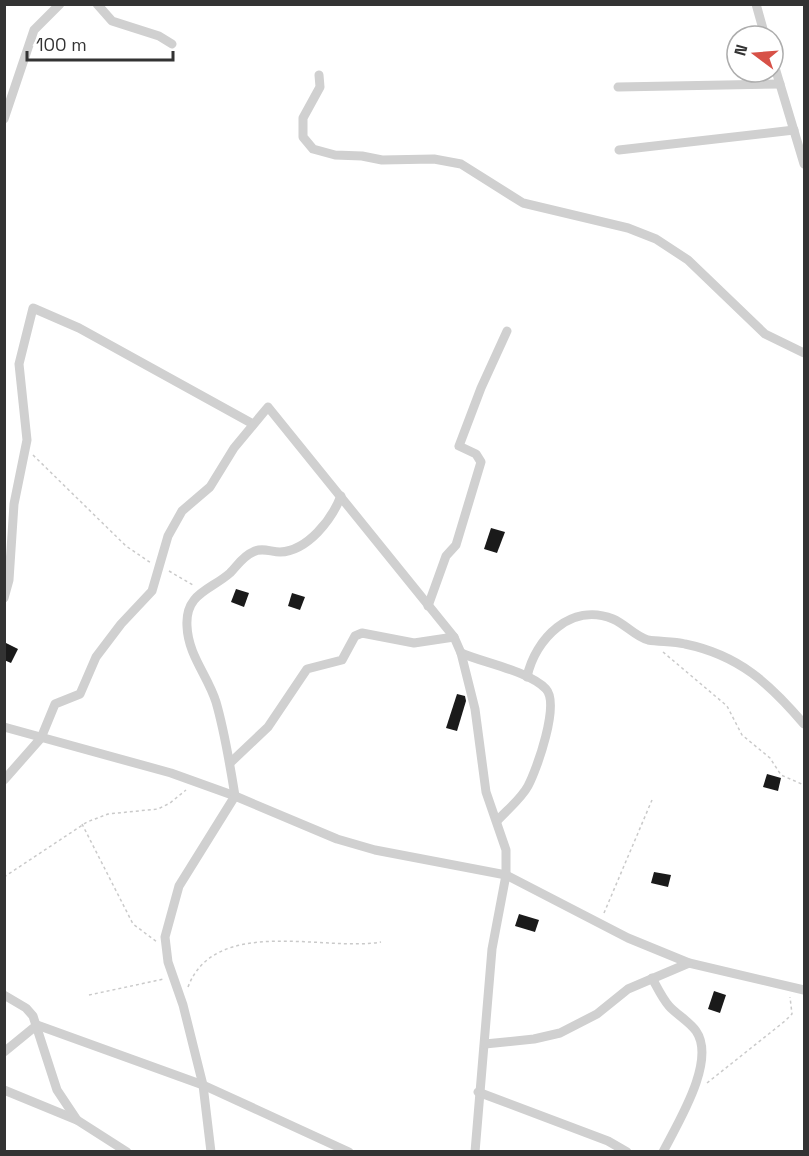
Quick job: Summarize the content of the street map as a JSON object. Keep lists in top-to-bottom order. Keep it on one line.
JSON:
{"scale_bar":"100 m","north":"left"}
